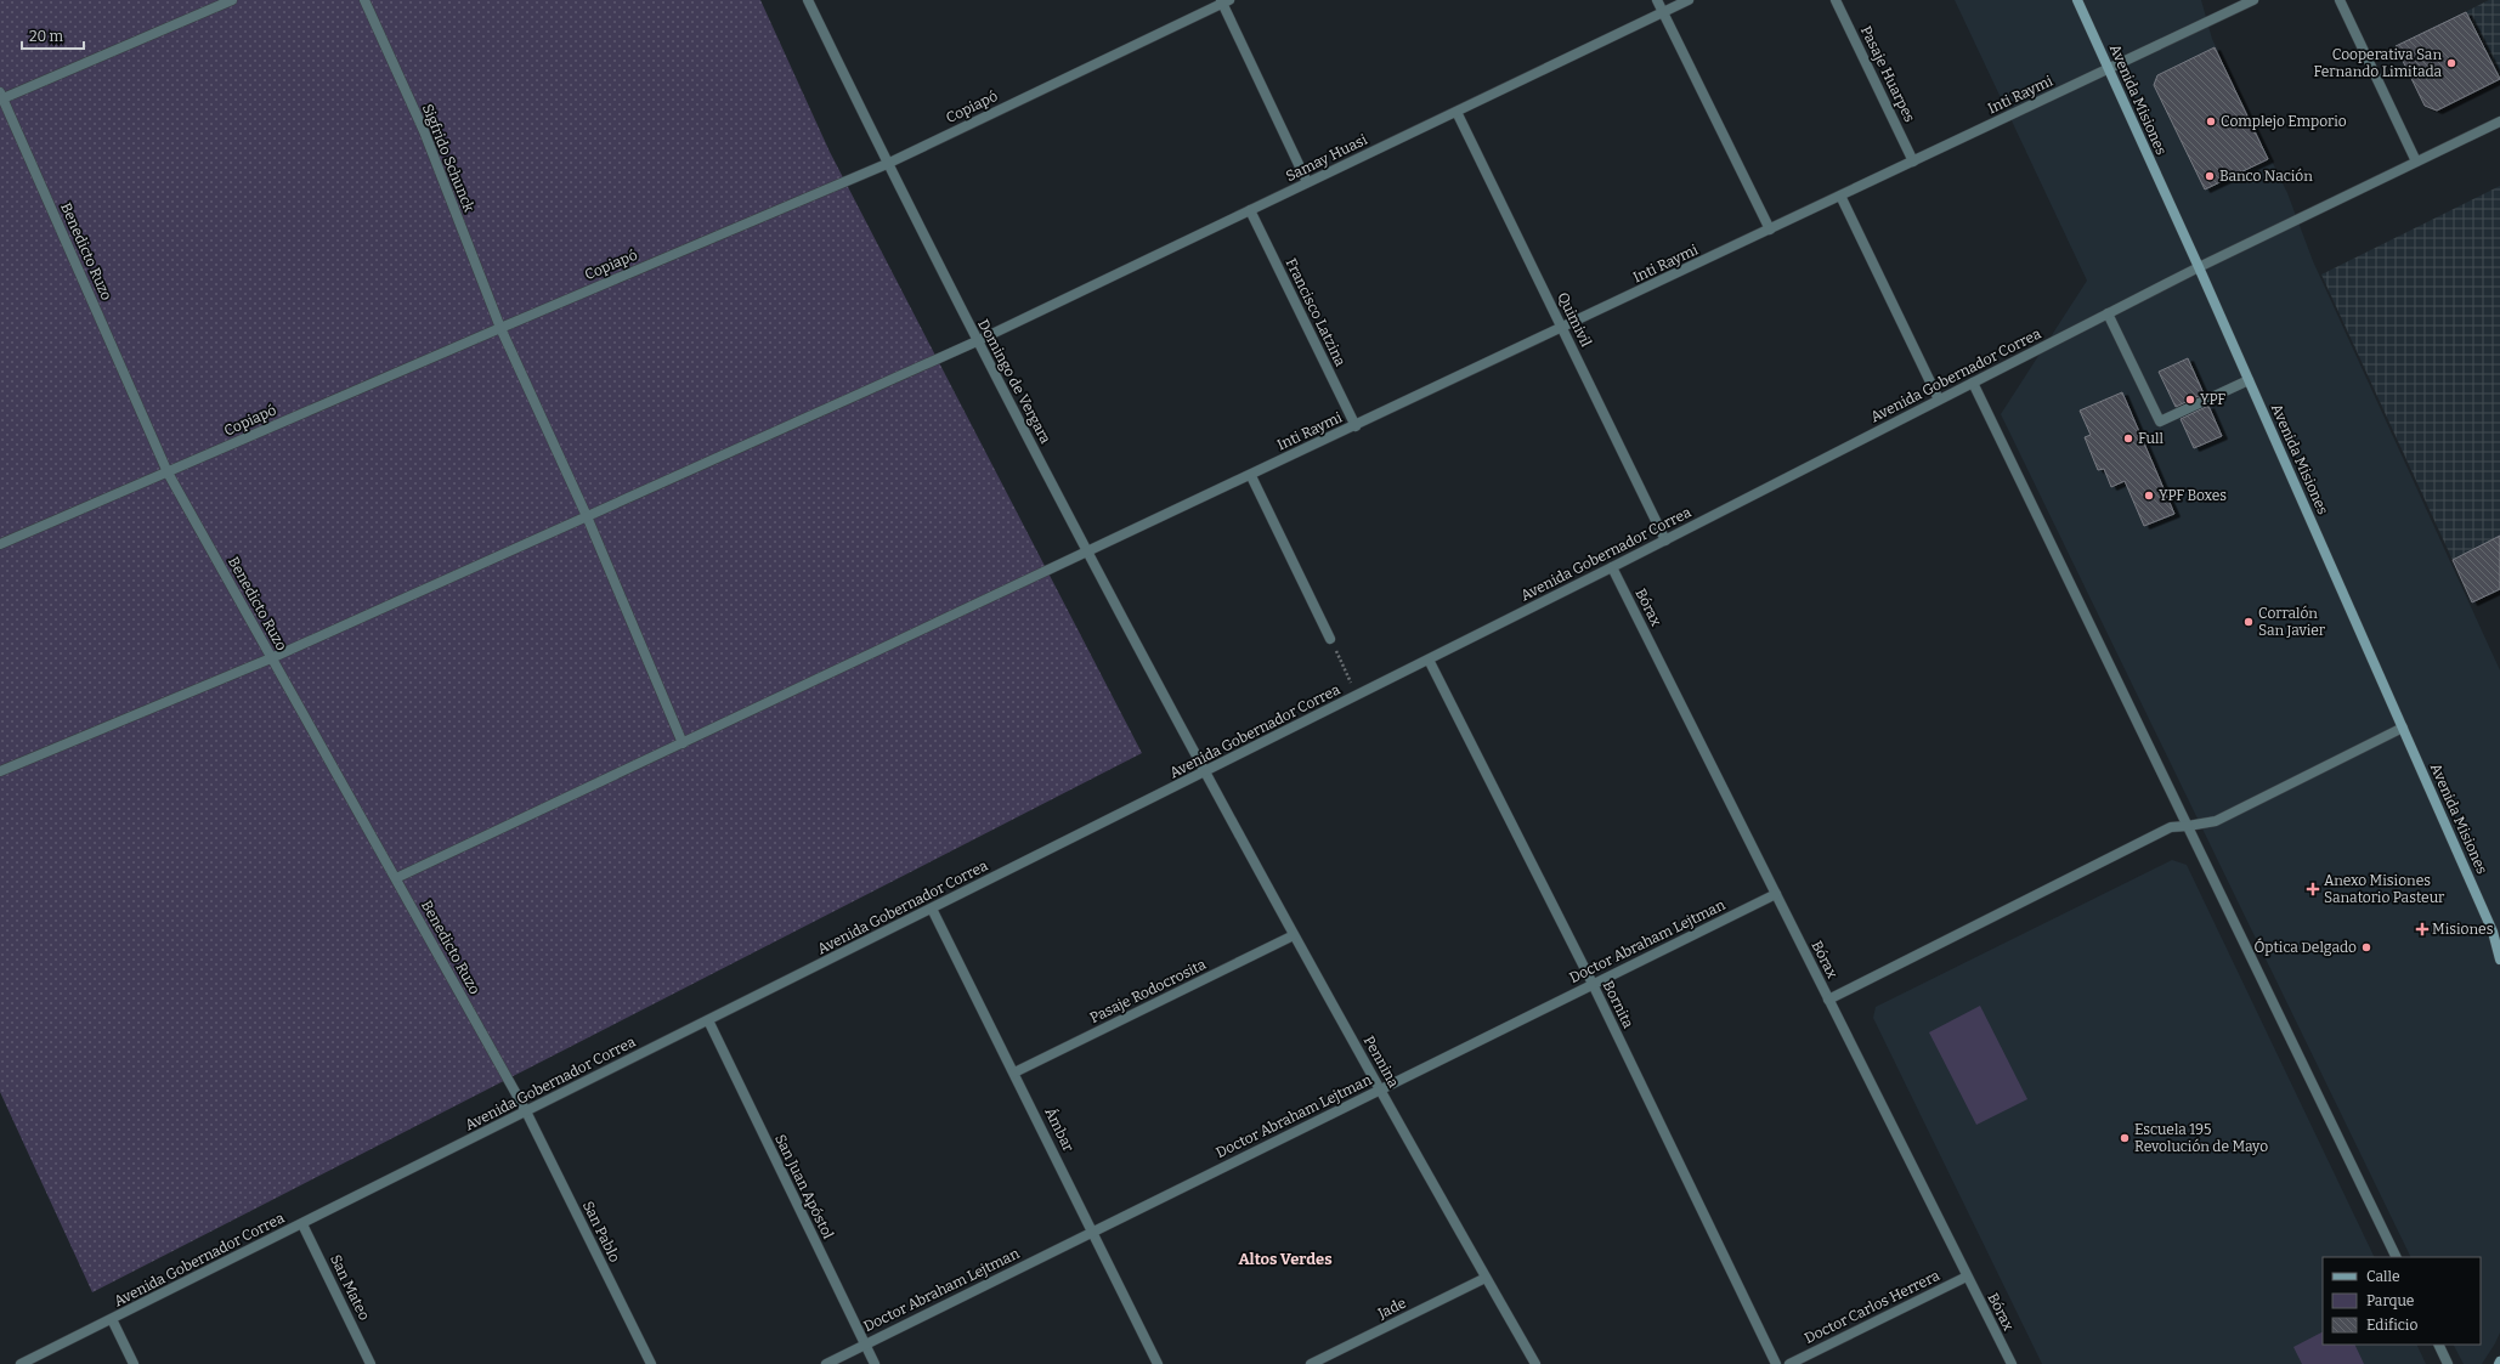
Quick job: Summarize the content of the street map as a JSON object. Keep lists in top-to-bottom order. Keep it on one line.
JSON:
{"streets":{"main road":["Avenida Misiones"],"street":["Pasaje Huarpes","Inti Raymi","Copiapó","Sigfrido Schunck","Samay Huasi","Benedicto Ruzo","Francisco Latzina","Quimivil","Avenida Gobernador Correa","Domingo de Vergara","Bórax","Doctor Abraham Lejtman","Pasaje Rodocrosita","Bornita","Pennina","Ámbar","San Juan Apóstol","San Pablo","San Mateo","Doctor Carlos Herrera","Jade"]},"crossings":[["Pasaje Huarpes","Inti Raymi"],["Inti Raymi","Avenida Misiones"],["Inti Raymi","Sigfrido Schunck"],["Inti Raymi","Benedicto Ruzo"],["Inti Raymi","Francisco Latzina"],["Inti Raymi","Quimivil"],["Inti Raymi","Domingo de Vergara"],["Avenida Misiones","Avenida Gobernador Correa"],["Copiapó","Sigfrido Schunck"],["Copiapó","Benedicto Ruzo"],["Copiapó","Domingo de Vergara"],["Sigfrido Schunck","Samay Huasi"],["Samay Huasi","Benedicto Ruzo"],["Samay Huasi","Francisco Latzina"],["Samay Huasi","Quimivil"],["Samay Huasi","Domingo de Vergara"],["Benedicto Ruzo","Avenida Gobernador Correa"],["Benedicto Ruzo","San Pablo"],["Quimivil","Avenida Gobernador Correa"],["Avenida Gobernador Correa","Domingo de Vergara"],["Avenida Gobernador Correa","Bórax"],["Avenida Gobernador Correa","Bornita"],["Avenida Gobernador Correa","Pennina"],["Avenida Gobernador Correa","Ámbar"],["Avenida Gobernador Correa","San Juan Apóstol"],["Avenida Gobernador Correa","San Pablo"],["Avenida Gobernador Correa","San Mateo"],["Domingo de Vergara","Pennina"],["Bórax","Doctor Abraham Lejtman"],["Bórax","Doctor Carlos Herrera"],["Doctor Abraham Lejtman","Bornita"],["Doctor Abraham Lejtman","Pennina"],["Doctor Abraham Lejtman","Ámbar"],["Doctor Abraham Lejtman","San Juan Apóstol"],["Pasaje Rodocrosita","Pennina"],["Pasaje Rodocrosita","Ámbar"],["Pennina","Jade"]],"districts":["Altos Verdes"],"places":{"other":["Cooperativa San Fernando Limitada","Complejo Emporio","Banco Nación","YPF","Full","YPF Boxes","Corralón San Javier","Óptica Delgado","Escuela 195 Revolución de Mayo"],"health":["Anexo Misiones Sanatorio Pasteur","Misiones"]},"legend":["Calle","Parque","Edificio"],"scale_bar":"20 m"}
